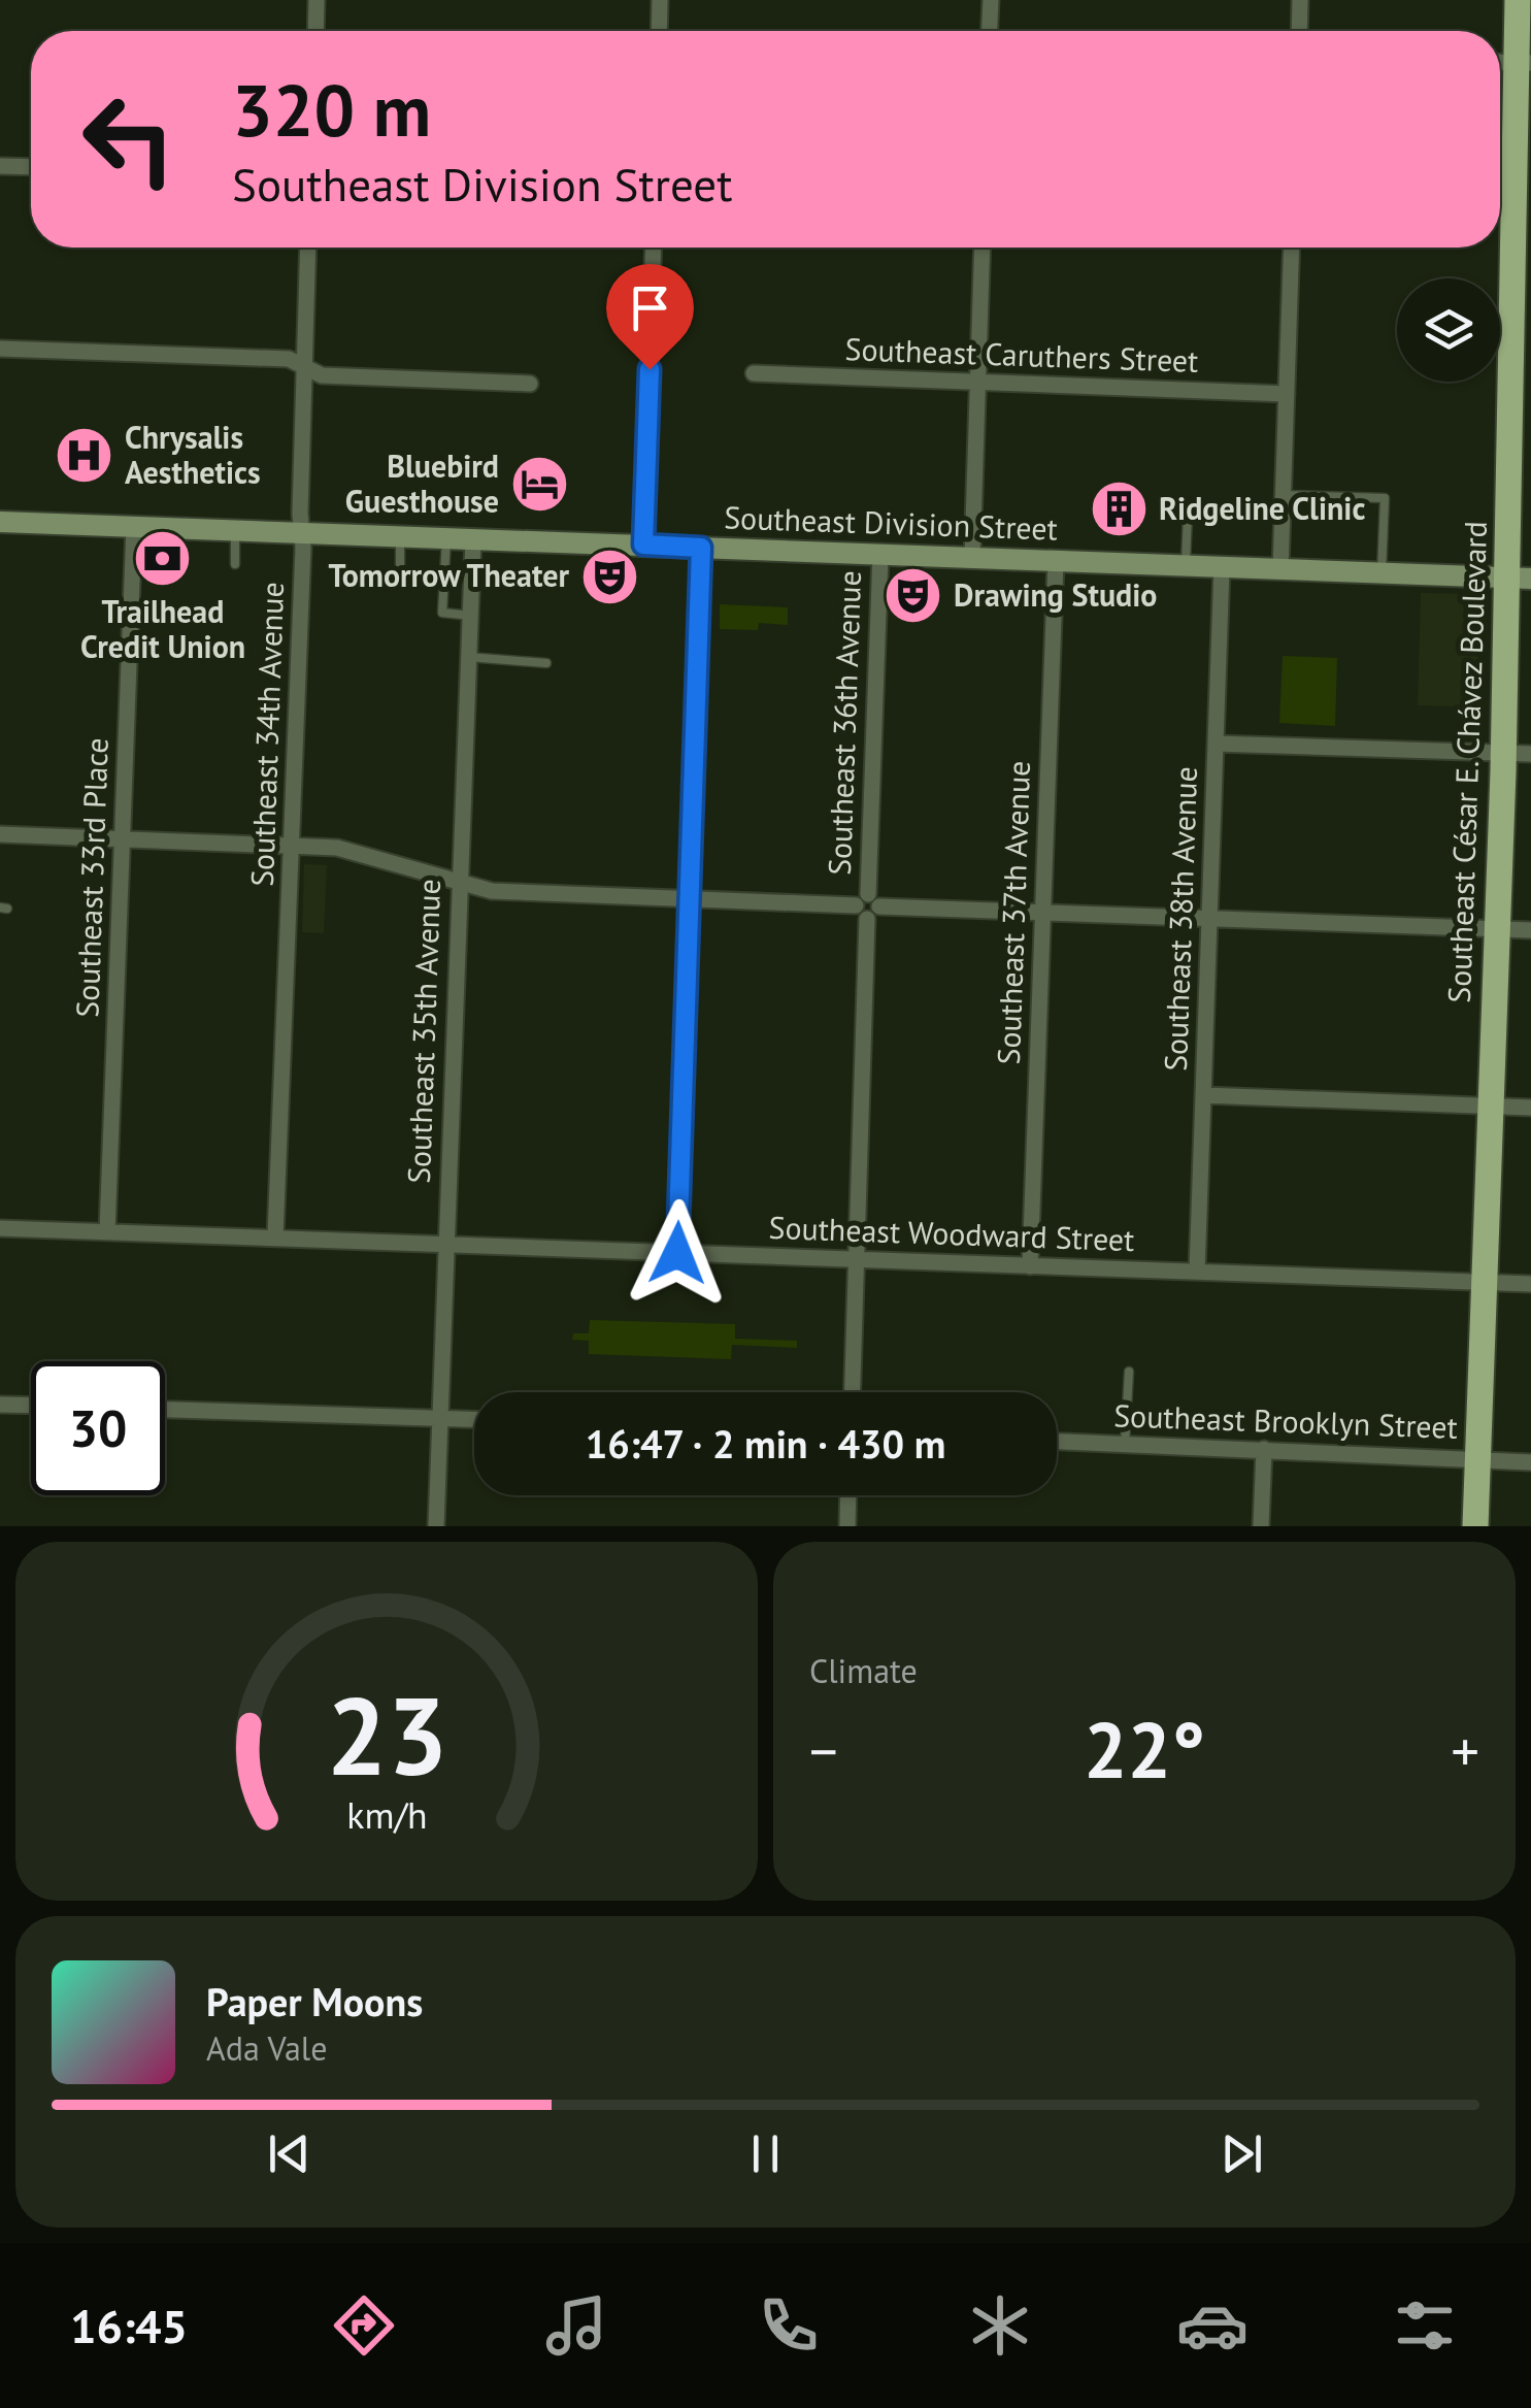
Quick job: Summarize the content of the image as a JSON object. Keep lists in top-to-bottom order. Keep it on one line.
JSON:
{"streets":{"main road":["Southeast Division Street","Southeast César E. Chávez Boulevard"],"street":["Southeast Caruthers Street","Southeast 36th Avenue","Southeast 34th Avenue","Southeast 33rd Place","Southeast 37th Avenue","Southeast 38th Avenue","Southeast 35th Avenue","Southeast Woodward Street","Southeast Brooklyn Street"]},"crossings":[["Southeast Division Street","Southeast 36th Avenue"],["Southeast Division Street","Southeast 34th Avenue"],["Southeast Division Street","Southeast César E. Chávez Boulevard"],["Southeast Division Street","Southeast 33rd Place"],["Southeast Division Street","Southeast 37th Avenue"],["Southeast Division Street","Southeast 38th Avenue"],["Southeast Division Street","Southeast 35th Avenue"],["Southeast 36th Avenue","Southeast Woodward Street"],["Southeast 34th Avenue","Southeast Woodward Street"],["Southeast César E. Chávez Boulevard","Southeast Woodward Street"],["Southeast César E. Chávez Boulevard","Southeast Brooklyn Street"],["Southeast 33rd Place","Southeast Woodward Street"],["Southeast 37th Avenue","Southeast Woodward Street"],["Southeast 38th Avenue","Southeast Woodward Street"],["Southeast 35th Avenue","Southeast Woodward Street"]],"places":{"hospital":["Chrysalis Aesthetics"],"hotel":["Bluebird Guesthouse"],"building":["Ridgeline Clinic"],"bank":["Trailhead Credit Union"],"theatre":["Tomorrow Theater","Drawing Studio"]},"page":{"turn":["320 m","Southeast Division Street"],"limit":"30","trip":"16:47 · 2 min · 430 m","tile":"Climate","heat":["−","22°","+"],"song":["Paper Moons","Ada Vale"],"tabs":"16:45","gauge":["23","km/h"]}}
